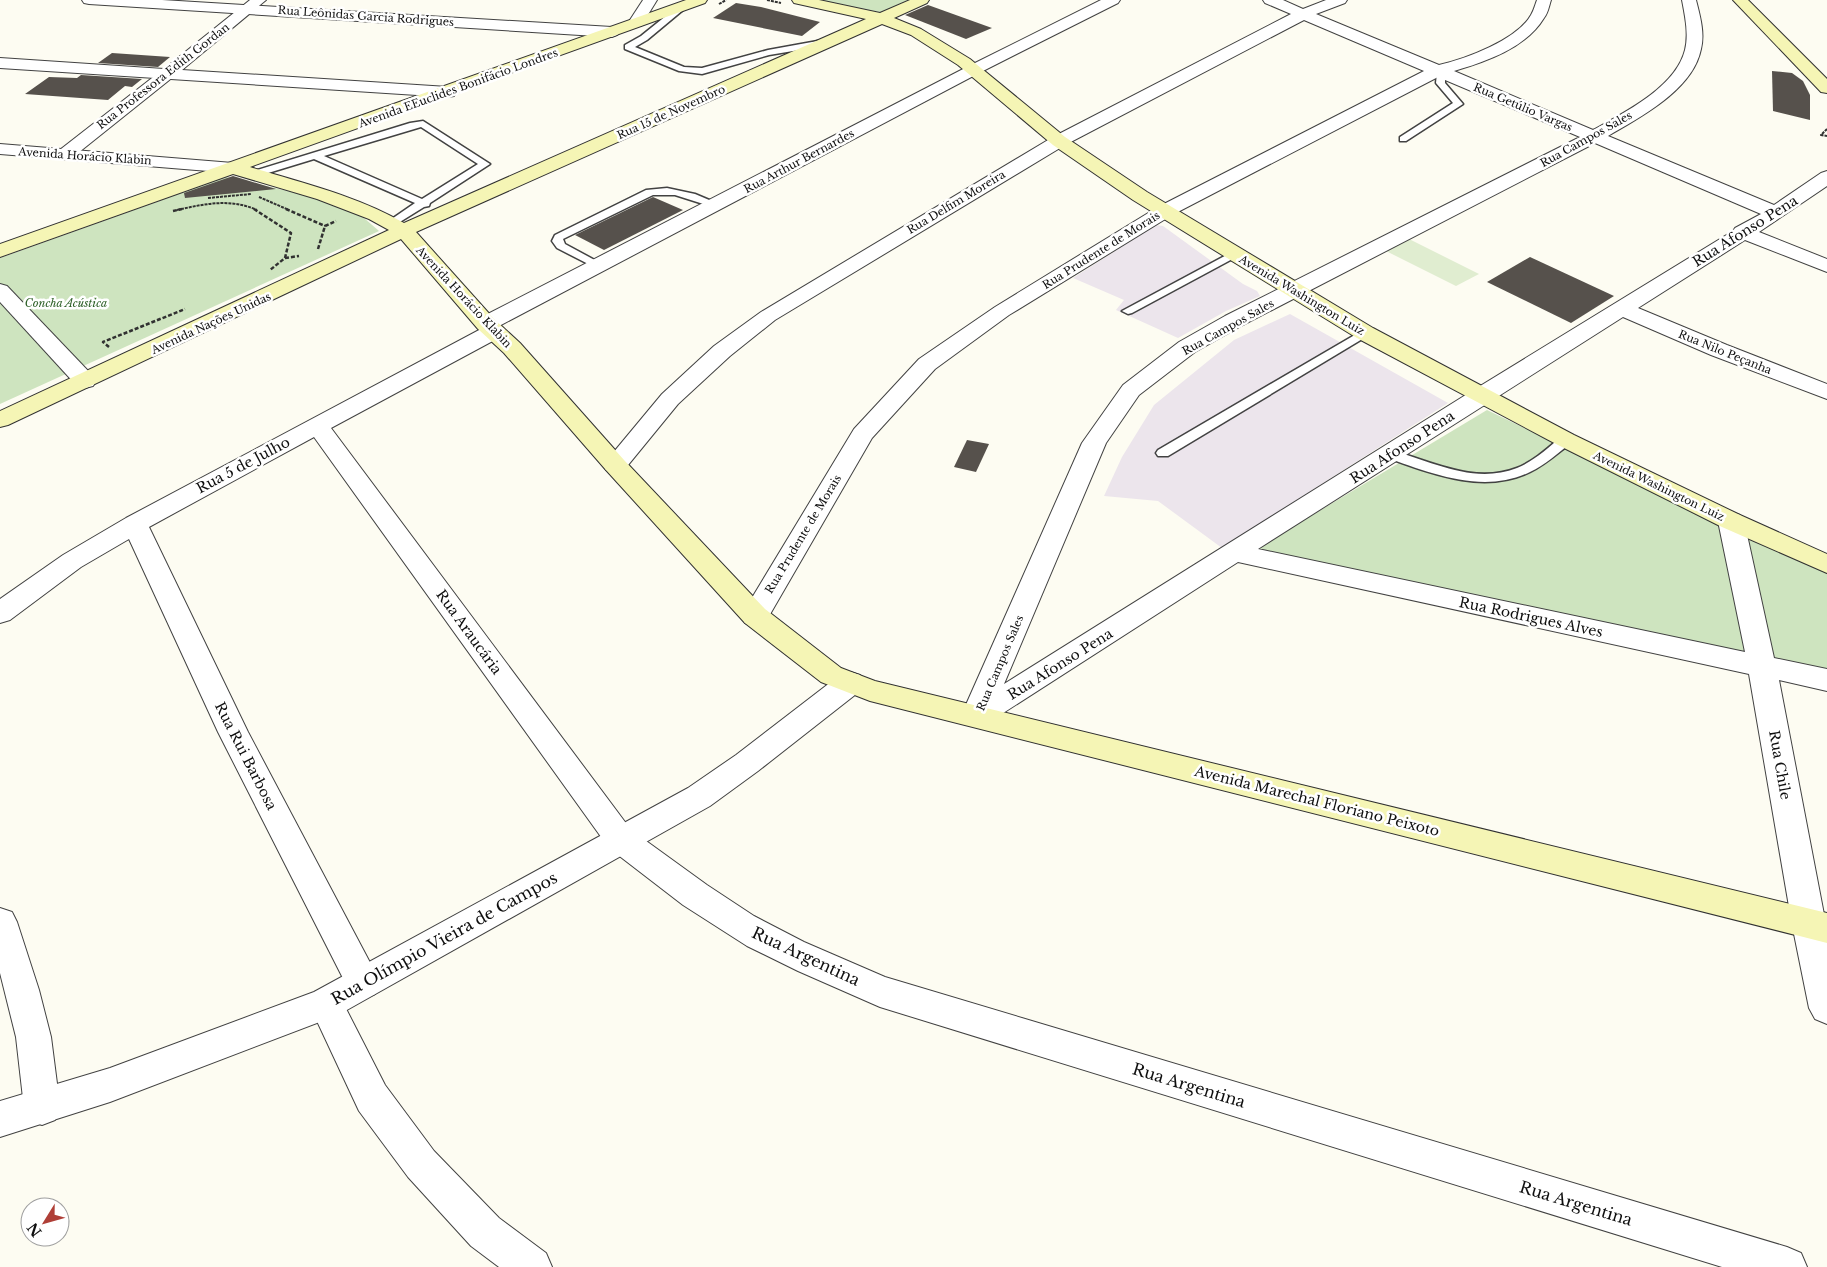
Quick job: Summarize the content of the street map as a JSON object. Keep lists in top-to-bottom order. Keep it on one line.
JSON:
{"streets":{"main road":["Avenida EEuclides Bonifácio Londres","Rua 15 de Novembro","Avenida Horácio Klabin","Avenida Washington Luiz","Avenida Nações Unidas","Avenida Marechal Floriano Peixoto"],"street":["Rua Leônidas Garcia Rodrigues","Rua Professora Edith Gordan","Rua Getúlio Vargas","Rua Campos Sales","Rua Arthur Bernardes","Rua Delfim Moreira","Rua Afonso Pena","Rua Prudente de Morais","Rua Nilo Peçanha","Rua 5 de Julho","Rua Rodrigues Alves","Rua Araucária","Rua Rui Barbosa","Rua Chile","Rua Olímpio Vieira de Campos","Rua Argentina"]},"crossings":[["Rua Leônidas Garcia Rodrigues","Rua Professora Edith Gordan"],["Rua Leônidas Garcia Rodrigues","Avenida EEuclides Bonifácio Londres"],["Rua Professora Edith Gordan","Avenida Horácio Klabin"],["Avenida EEuclides Bonifácio Londres","Avenida Horácio Klabin"],["Rua Getúlio Vargas","Rua Campos Sales"],["Rua Getúlio Vargas","Rua Delfim Moreira"],["Rua Getúlio Vargas","Rua Afonso Pena"],["Rua Getúlio Vargas","Rua Prudente de Morais"],["Rua 15 de Novembro","Avenida Horácio Klabin"],["Rua 15 de Novembro","Avenida Washington Luiz"],["Rua 15 de Novembro","Avenida Nações Unidas"],["Rua Campos Sales","Rua Afonso Pena"],["Rua Campos Sales","Avenida Washington Luiz"],["Rua Campos Sales","Avenida Marechal Floriano Peixoto"],["Avenida Horácio Klabin","Rua Arthur Bernardes"],["Avenida Horácio Klabin","Rua Delfim Moreira"],["Avenida Horácio Klabin","Rua Prudente de Morais"],["Avenida Horácio Klabin","Avenida Nações Unidas"],["Avenida Horácio Klabin","Rua 5 de Julho"],["Avenida Horácio Klabin","Avenida Marechal Floriano Peixoto"],["Rua Arthur Bernardes","Avenida Washington Luiz"],["Rua Arthur Bernardes","Rua 5 de Julho"],["Rua Delfim Moreira","Avenida Washington Luiz"],["Rua Afonso Pena","Avenida Washington Luiz"],["Rua Afonso Pena","Rua Nilo Peçanha"],["Rua Afonso Pena","Rua Rodrigues Alves"],["Rua Afonso Pena","Avenida Marechal Floriano Peixoto"],["Rua Prudente de Morais","Avenida Washington Luiz"],["Avenida Washington Luiz","Rua Chile"],["Rua 5 de Julho","Rua Araucária"],["Rua 5 de Julho","Rua Rui Barbosa"],["Rua Rodrigues Alves","Rua Chile"],["Rua Araucária","Rua Olímpio Vieira de Campos"],["Rua Araucária","Rua Argentina"],["Rua Rui Barbosa","Rua Olímpio Vieira de Campos"],["Rua Chile","Avenida Marechal Floriano Peixoto"],["Avenida Marechal Floriano Peixoto","Rua Olímpio Vieira de Campos"],["Rua Olímpio Vieira de Campos","Rua Argentina"]],"parks":["Concha Acústica"],"north":"bottom left"}
